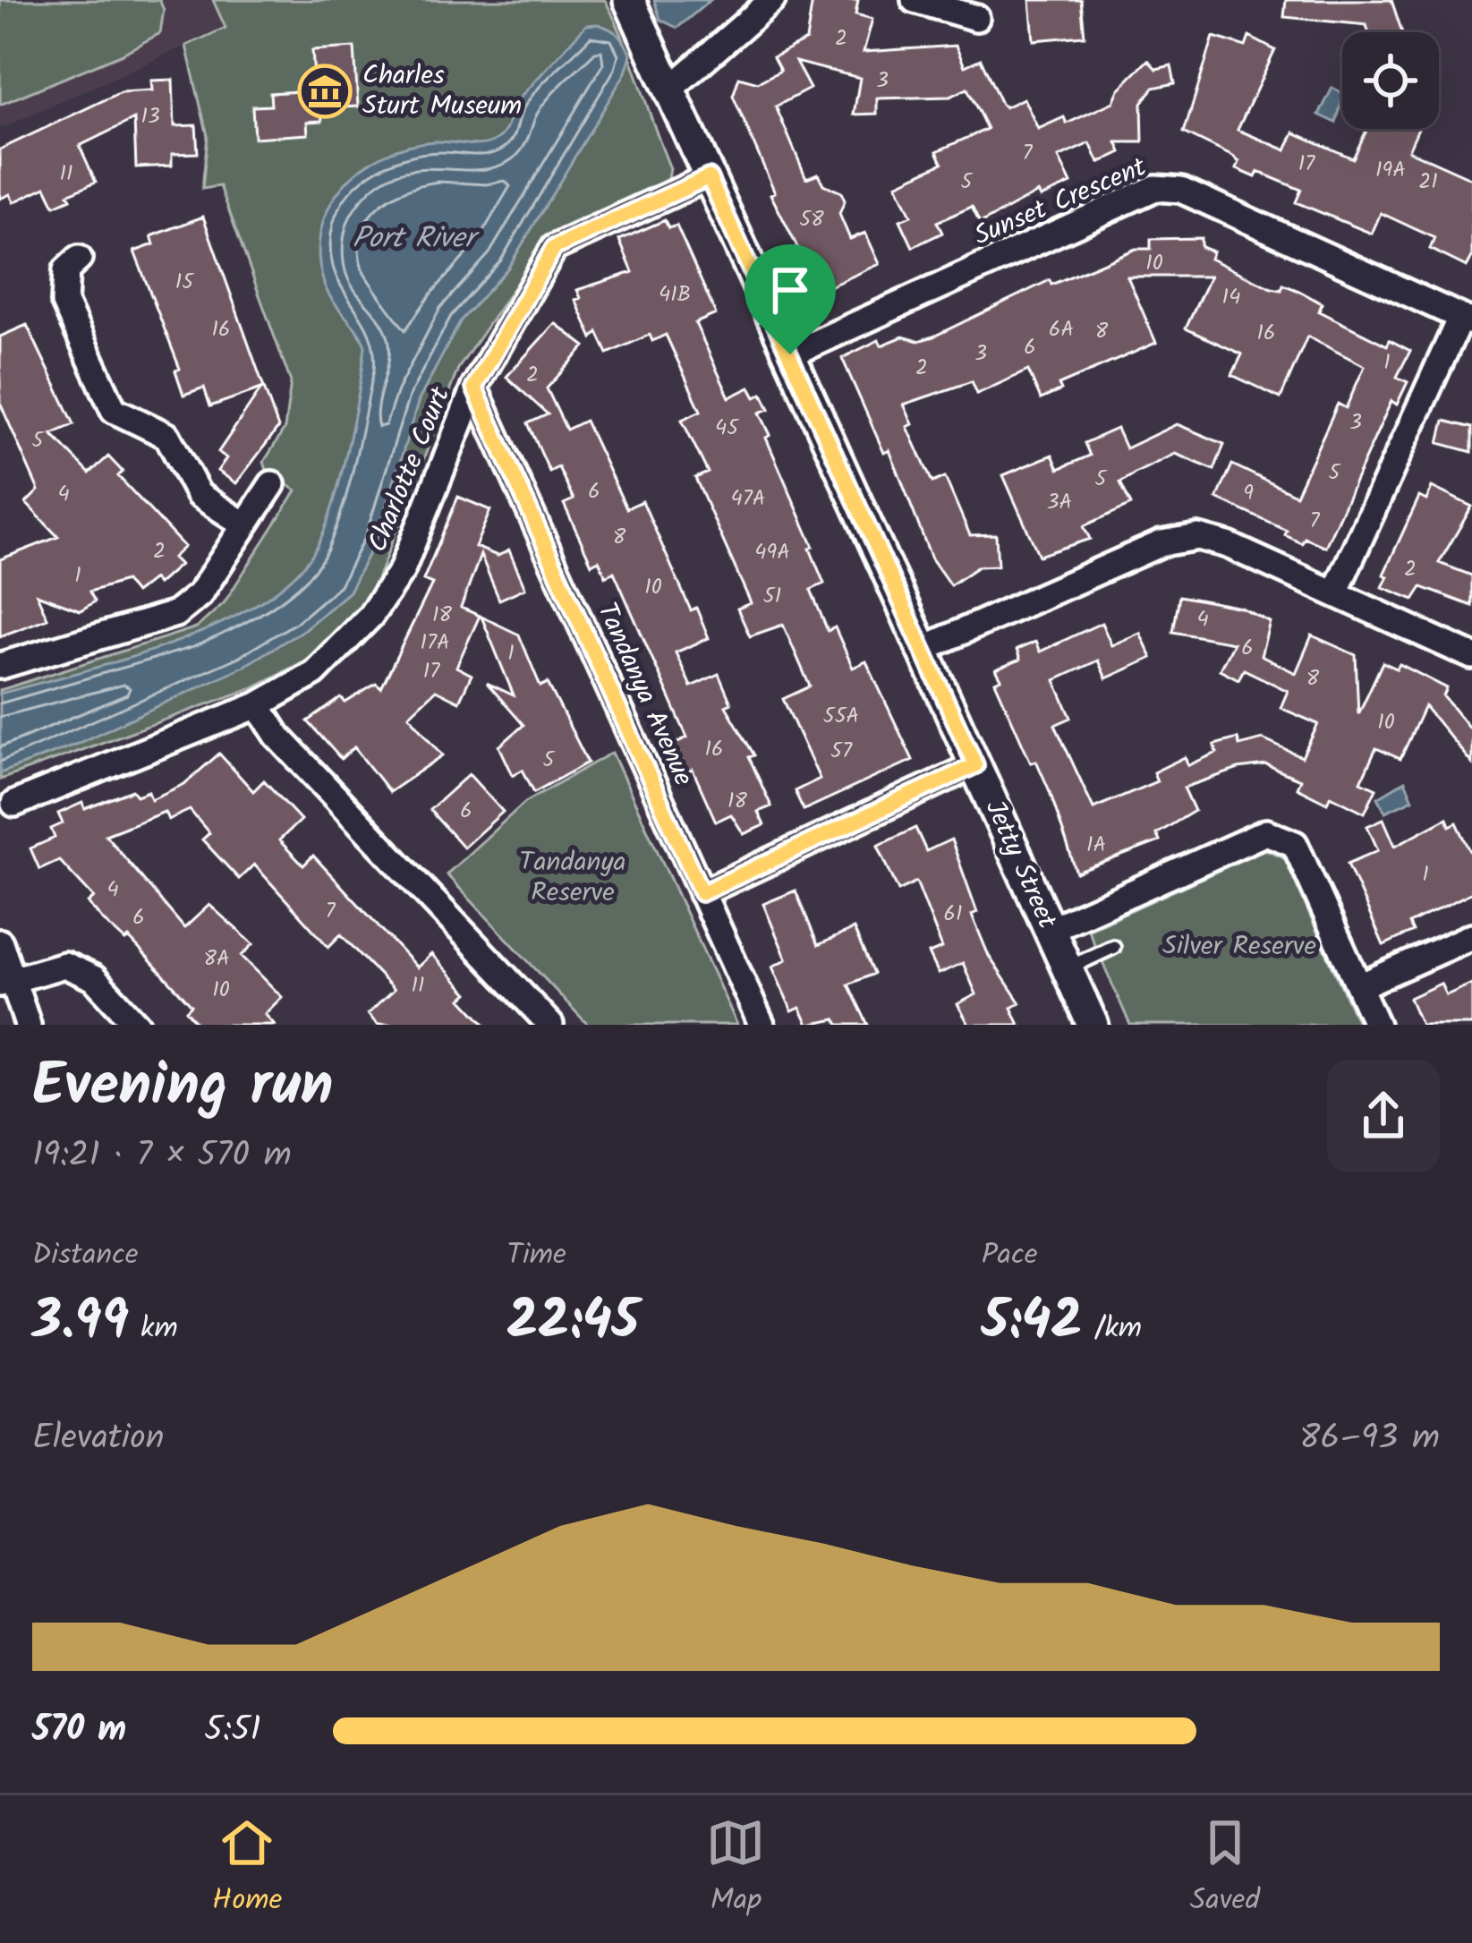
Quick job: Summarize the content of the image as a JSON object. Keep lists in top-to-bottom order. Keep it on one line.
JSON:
{"streets":{"street":["Sunset Crescent","Charlotte Court","Tandanya Avenue","Jetty Street"]},"crossings":[["Sunset Crescent","Jetty Street"],["Charlotte Court","Tandanya Avenue"],["Charlotte Court","Jetty Street"]],"water":["Port River"],"parks":["Tandanya Reserve","Silver Reserve"],"places":{"museum":["Charles Sturt Museum"]},"house_numbers":["2","3","13","7","17","19A","11","5","21","58","10","15","41B","14","16","6A","8","16","6","3","1","2","2","3","45","5","5","5","6","9","4","47A","3A","7","8","2","49A","2","1","10","51","18","4","17A","6","1","17","8","55A","10","16","57","5","18","6","1A","1","4","7","61","6","8A","11","10"],"page":{"heading":["Evening run","19:21 · 7 × 570 m"],"stats":[["Distance","3.99 km"],["Time","22:45"],["Pace","5:42 /km"]],"chart":["Elevation","86–93 m"],"list":[{"name":"570 m","note":"5:51"}],"tabs":["Home","Map","Saved"]}}
